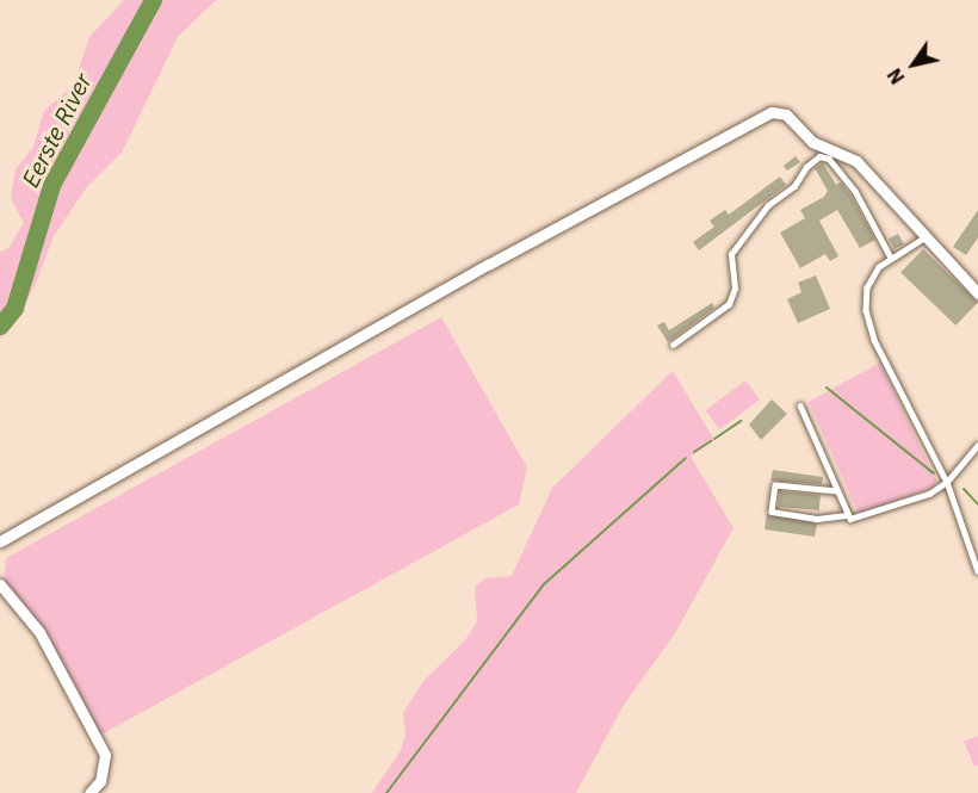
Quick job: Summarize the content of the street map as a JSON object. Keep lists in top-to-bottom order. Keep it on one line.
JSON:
{"water":["Eerste River"],"north":"bottom left"}
